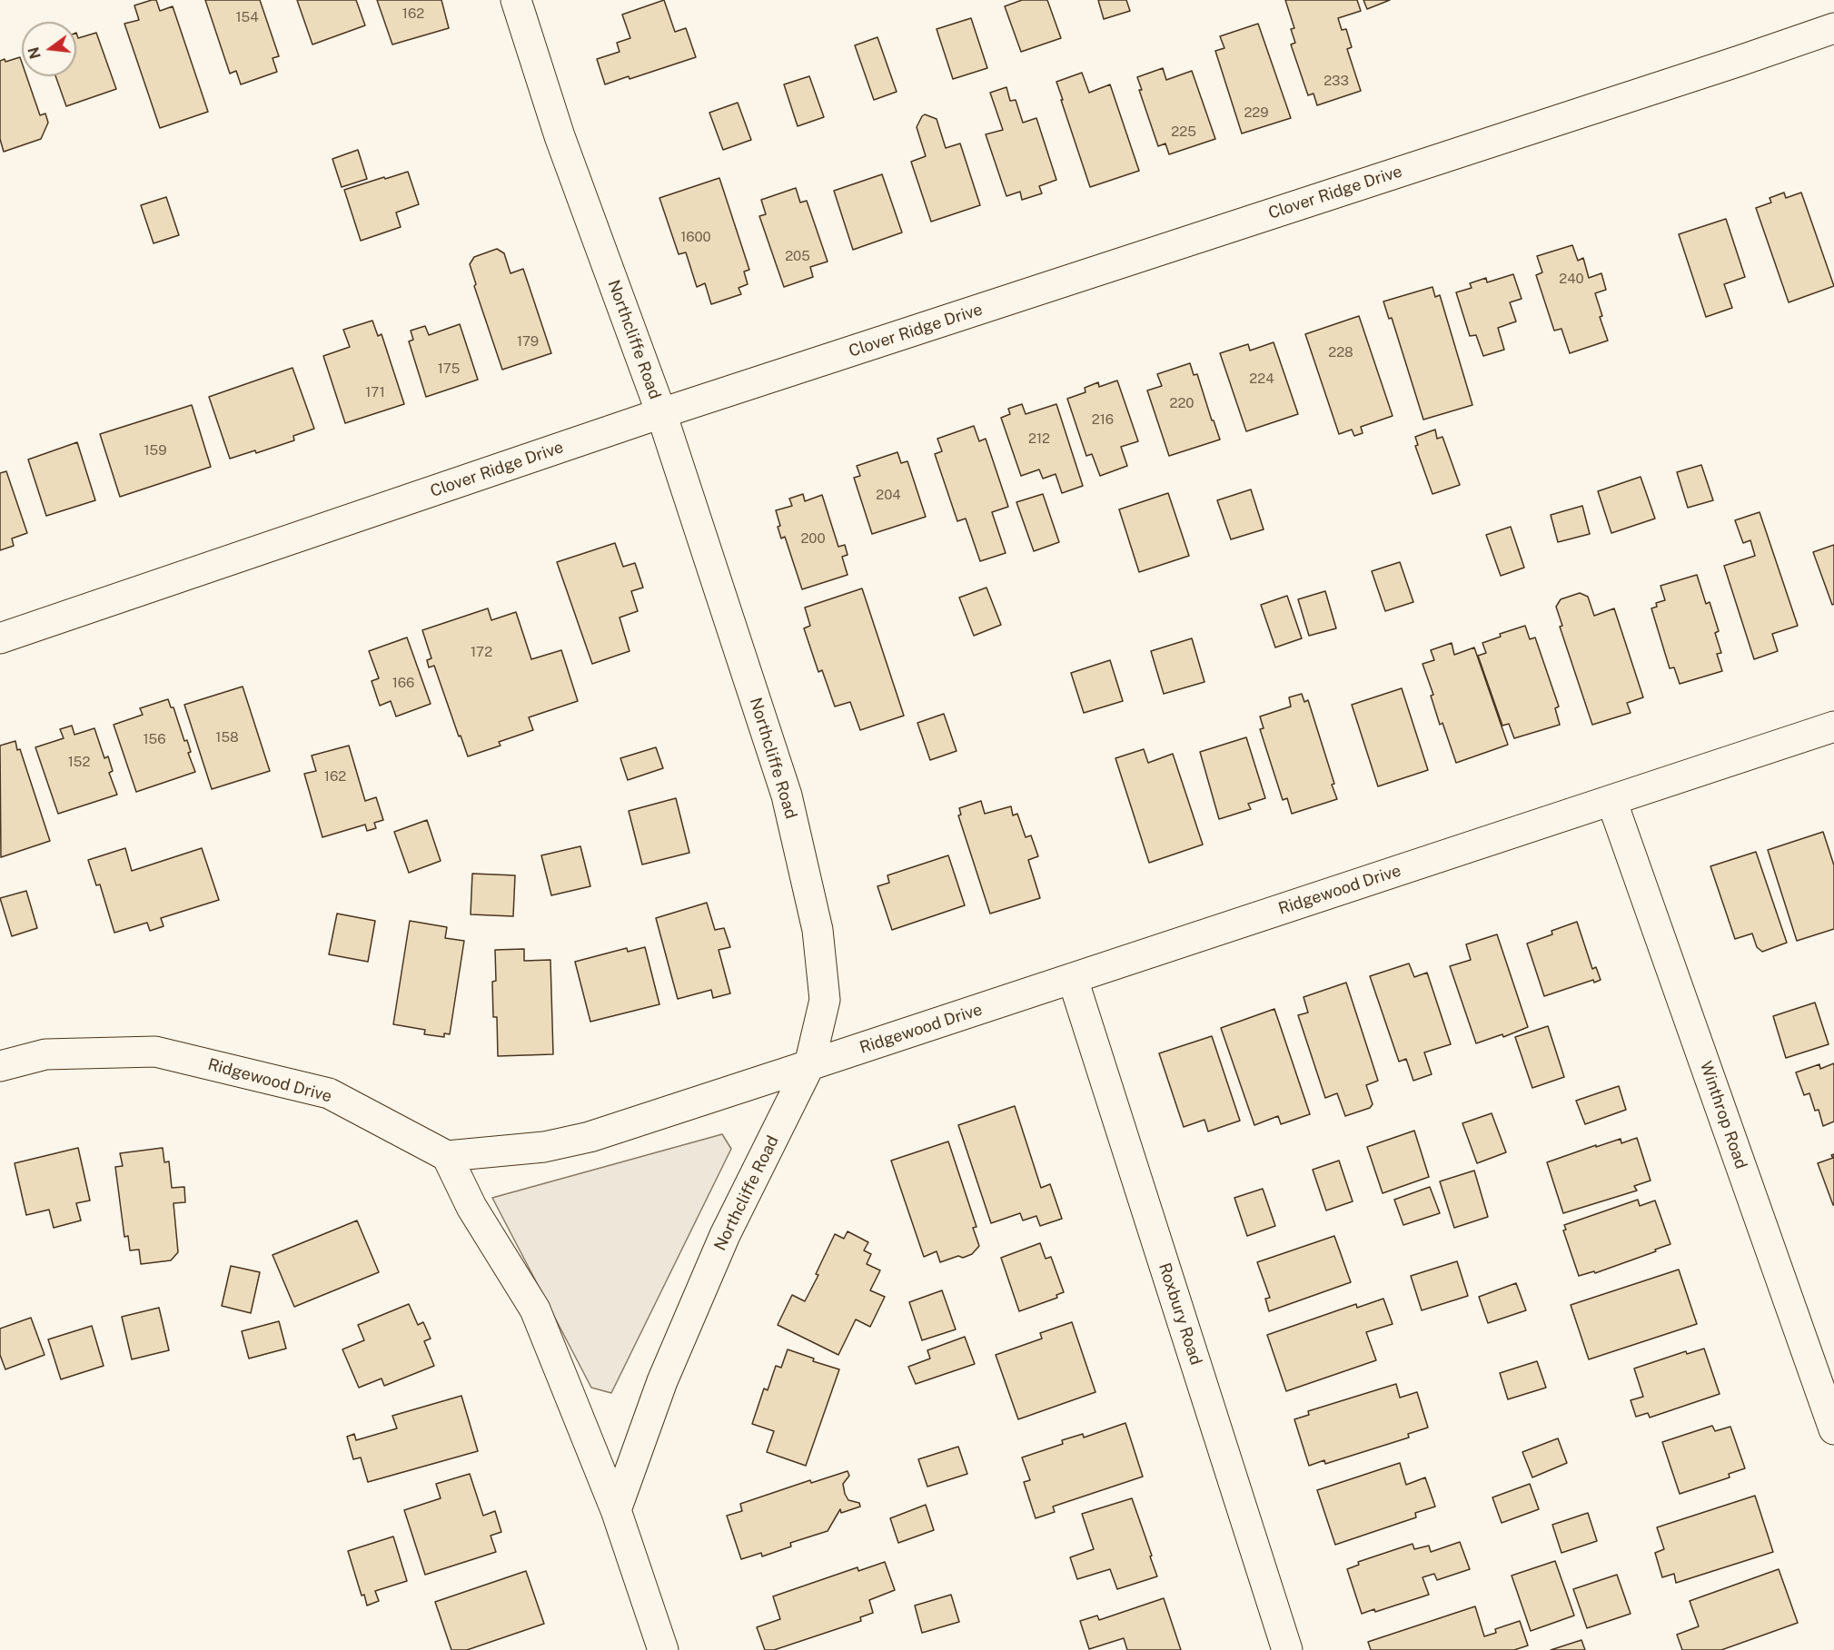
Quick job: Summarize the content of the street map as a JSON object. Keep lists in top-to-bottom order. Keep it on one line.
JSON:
{"streets":{"street":["Clover Ridge Drive","Northcliffe Road","Ridgewood Drive","Winthrop Road","Roxbury Road"]},"crossings":[["Clover Ridge Drive","Northcliffe Road"],["Northcliffe Road","Ridgewood Drive"],["Ridgewood Drive","Winthrop Road"],["Ridgewood Drive","Roxbury Road"]],"house_numbers":["162","154","233","229","225","1600","205","240","179","228","175","224","171","220","216","212","159","204","200","172","166","158","156","152","162"],"north":"left"}
